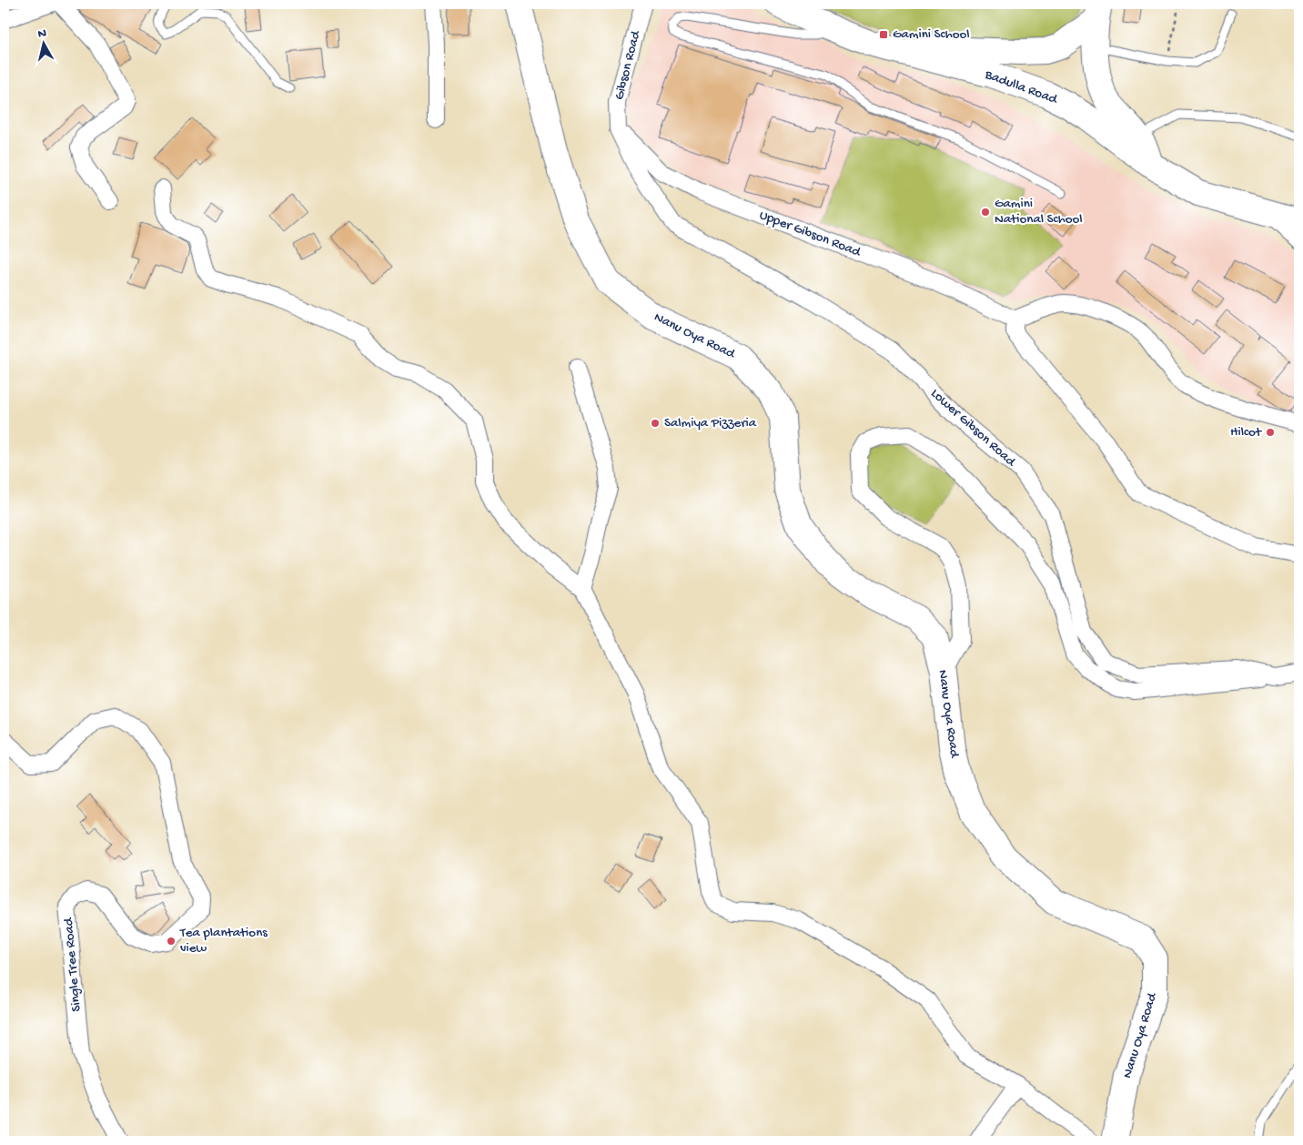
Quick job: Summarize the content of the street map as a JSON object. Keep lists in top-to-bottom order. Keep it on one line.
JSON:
{"streets":{"main road":["Badulla Road","Nanu Oya Road"],"street":["Gibson Road","Upper Gibson Road","Lower Gibson Road","Single Tree Road"]},"crossings":[["Gibson Road","Upper Gibson Road"],["Gibson Road","Lower Gibson Road"],["Upper Gibson Road","Lower Gibson Road"]],"places":{"transit":["Gamini School"],"other":["Gamini National School","Salmiya Pizzeria","Hilcot","Tea plantations view"]},"north":"top"}
